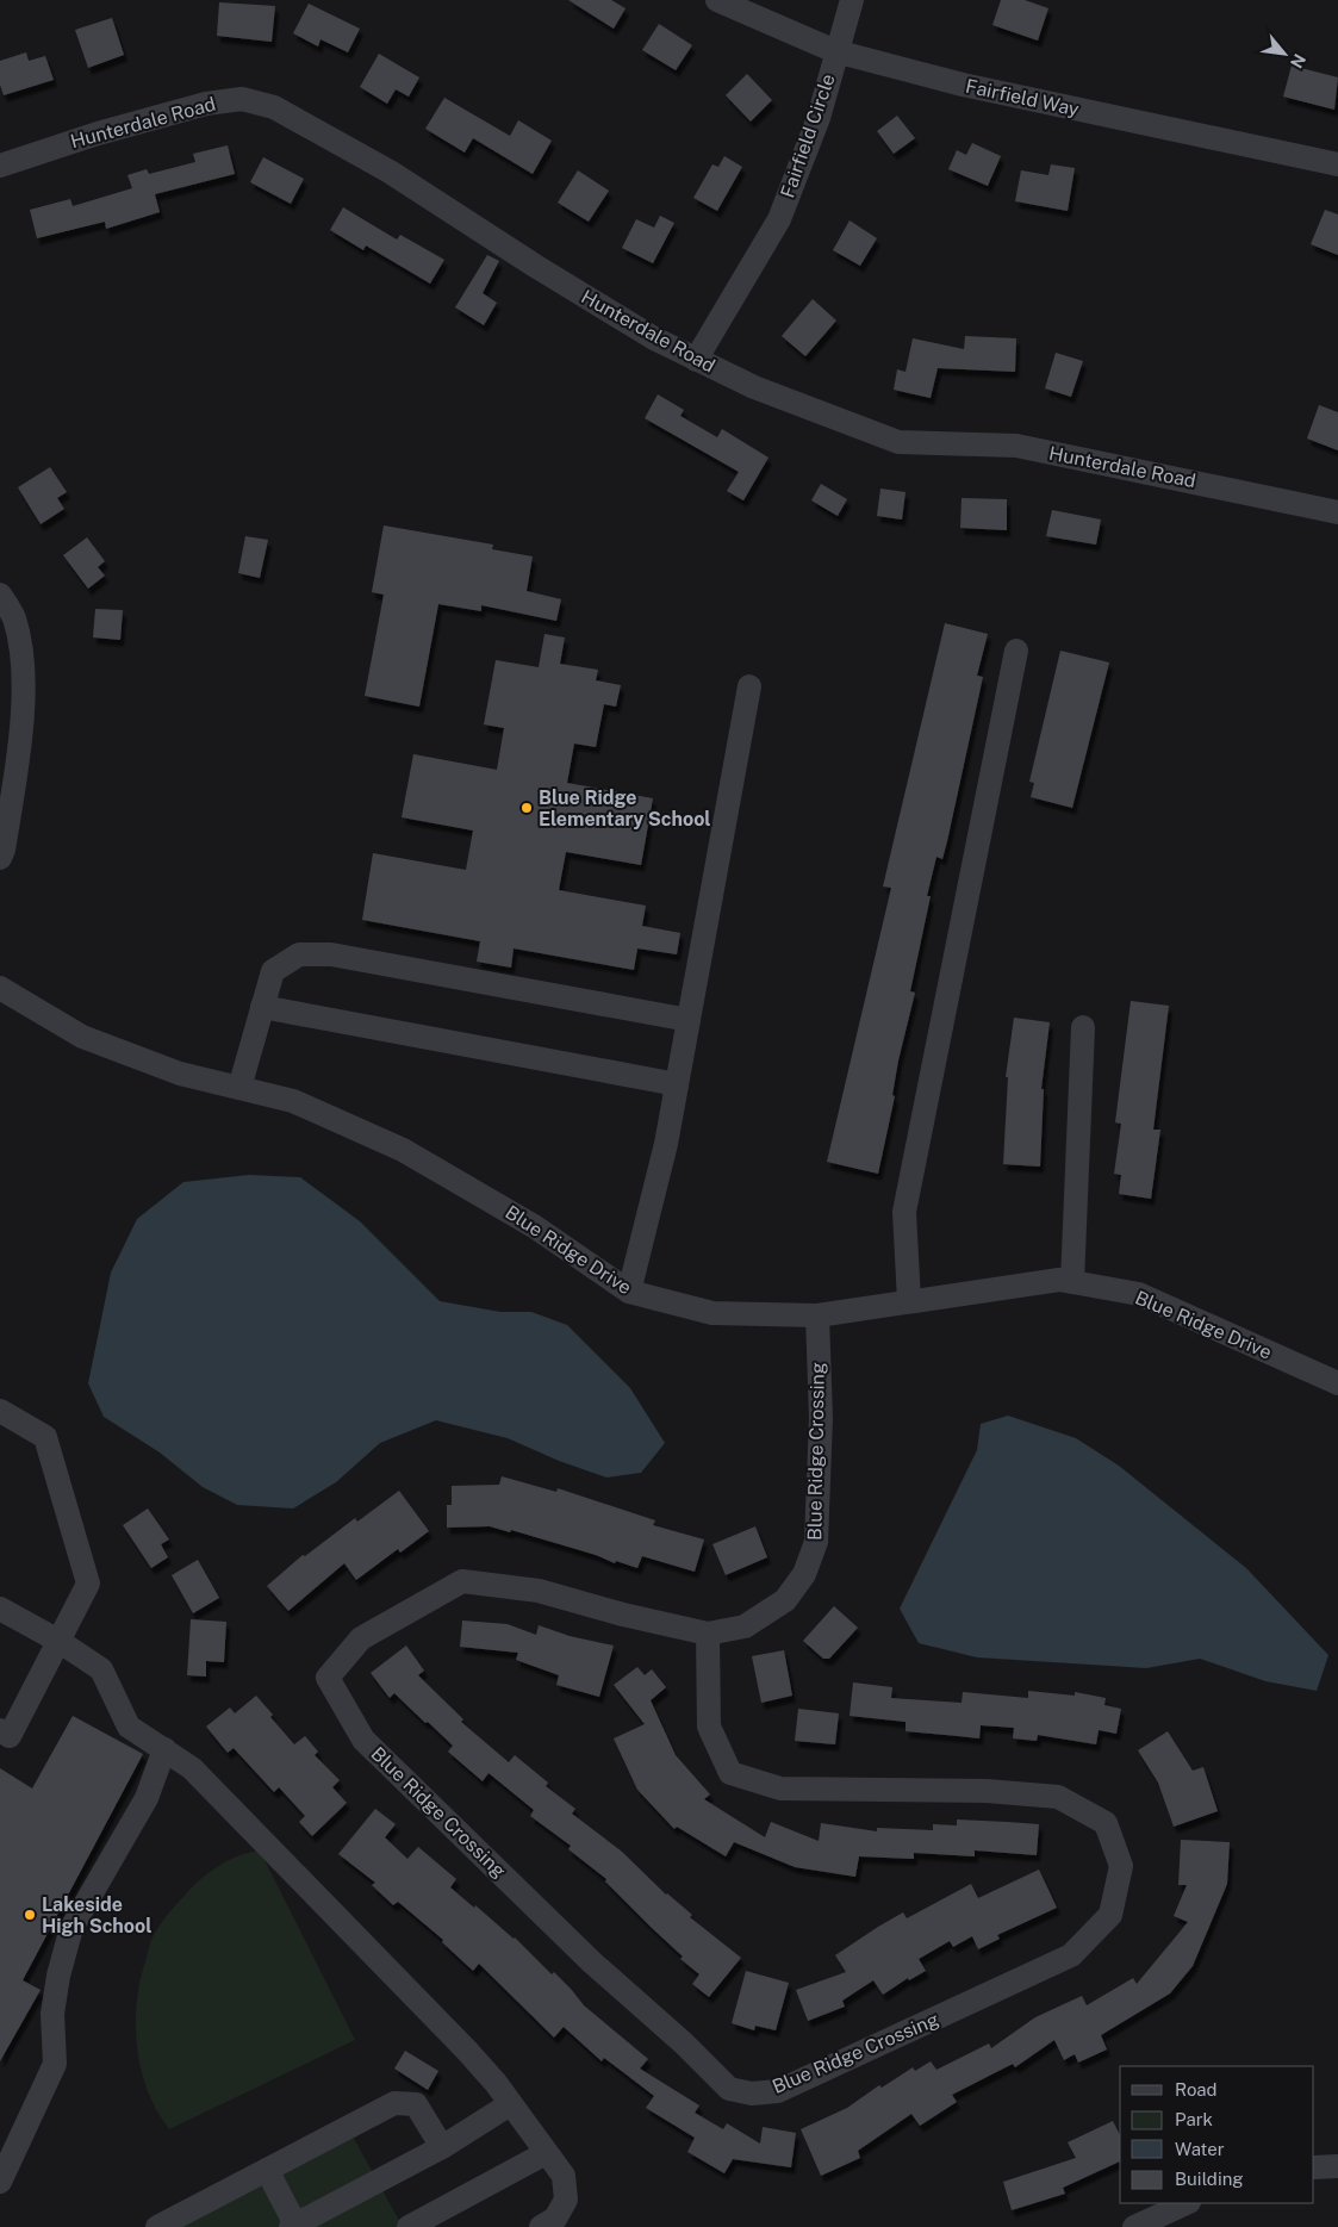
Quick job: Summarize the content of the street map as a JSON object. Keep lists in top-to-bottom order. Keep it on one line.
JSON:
{"streets":{"street":["Fairfield Way","Hunterdale Road","Fairfield Circle","Blue Ridge Drive","Blue Ridge Crossing"]},"crossings":[["Fairfield Way","Fairfield Circle"],["Hunterdale Road","Fairfield Circle"],["Blue Ridge Drive","Blue Ridge Crossing"]],"places":["Blue Ridge Elementary School","Lakeside High School"],"legend":["Road","Park","Water","Building"],"north":"bottom right"}
